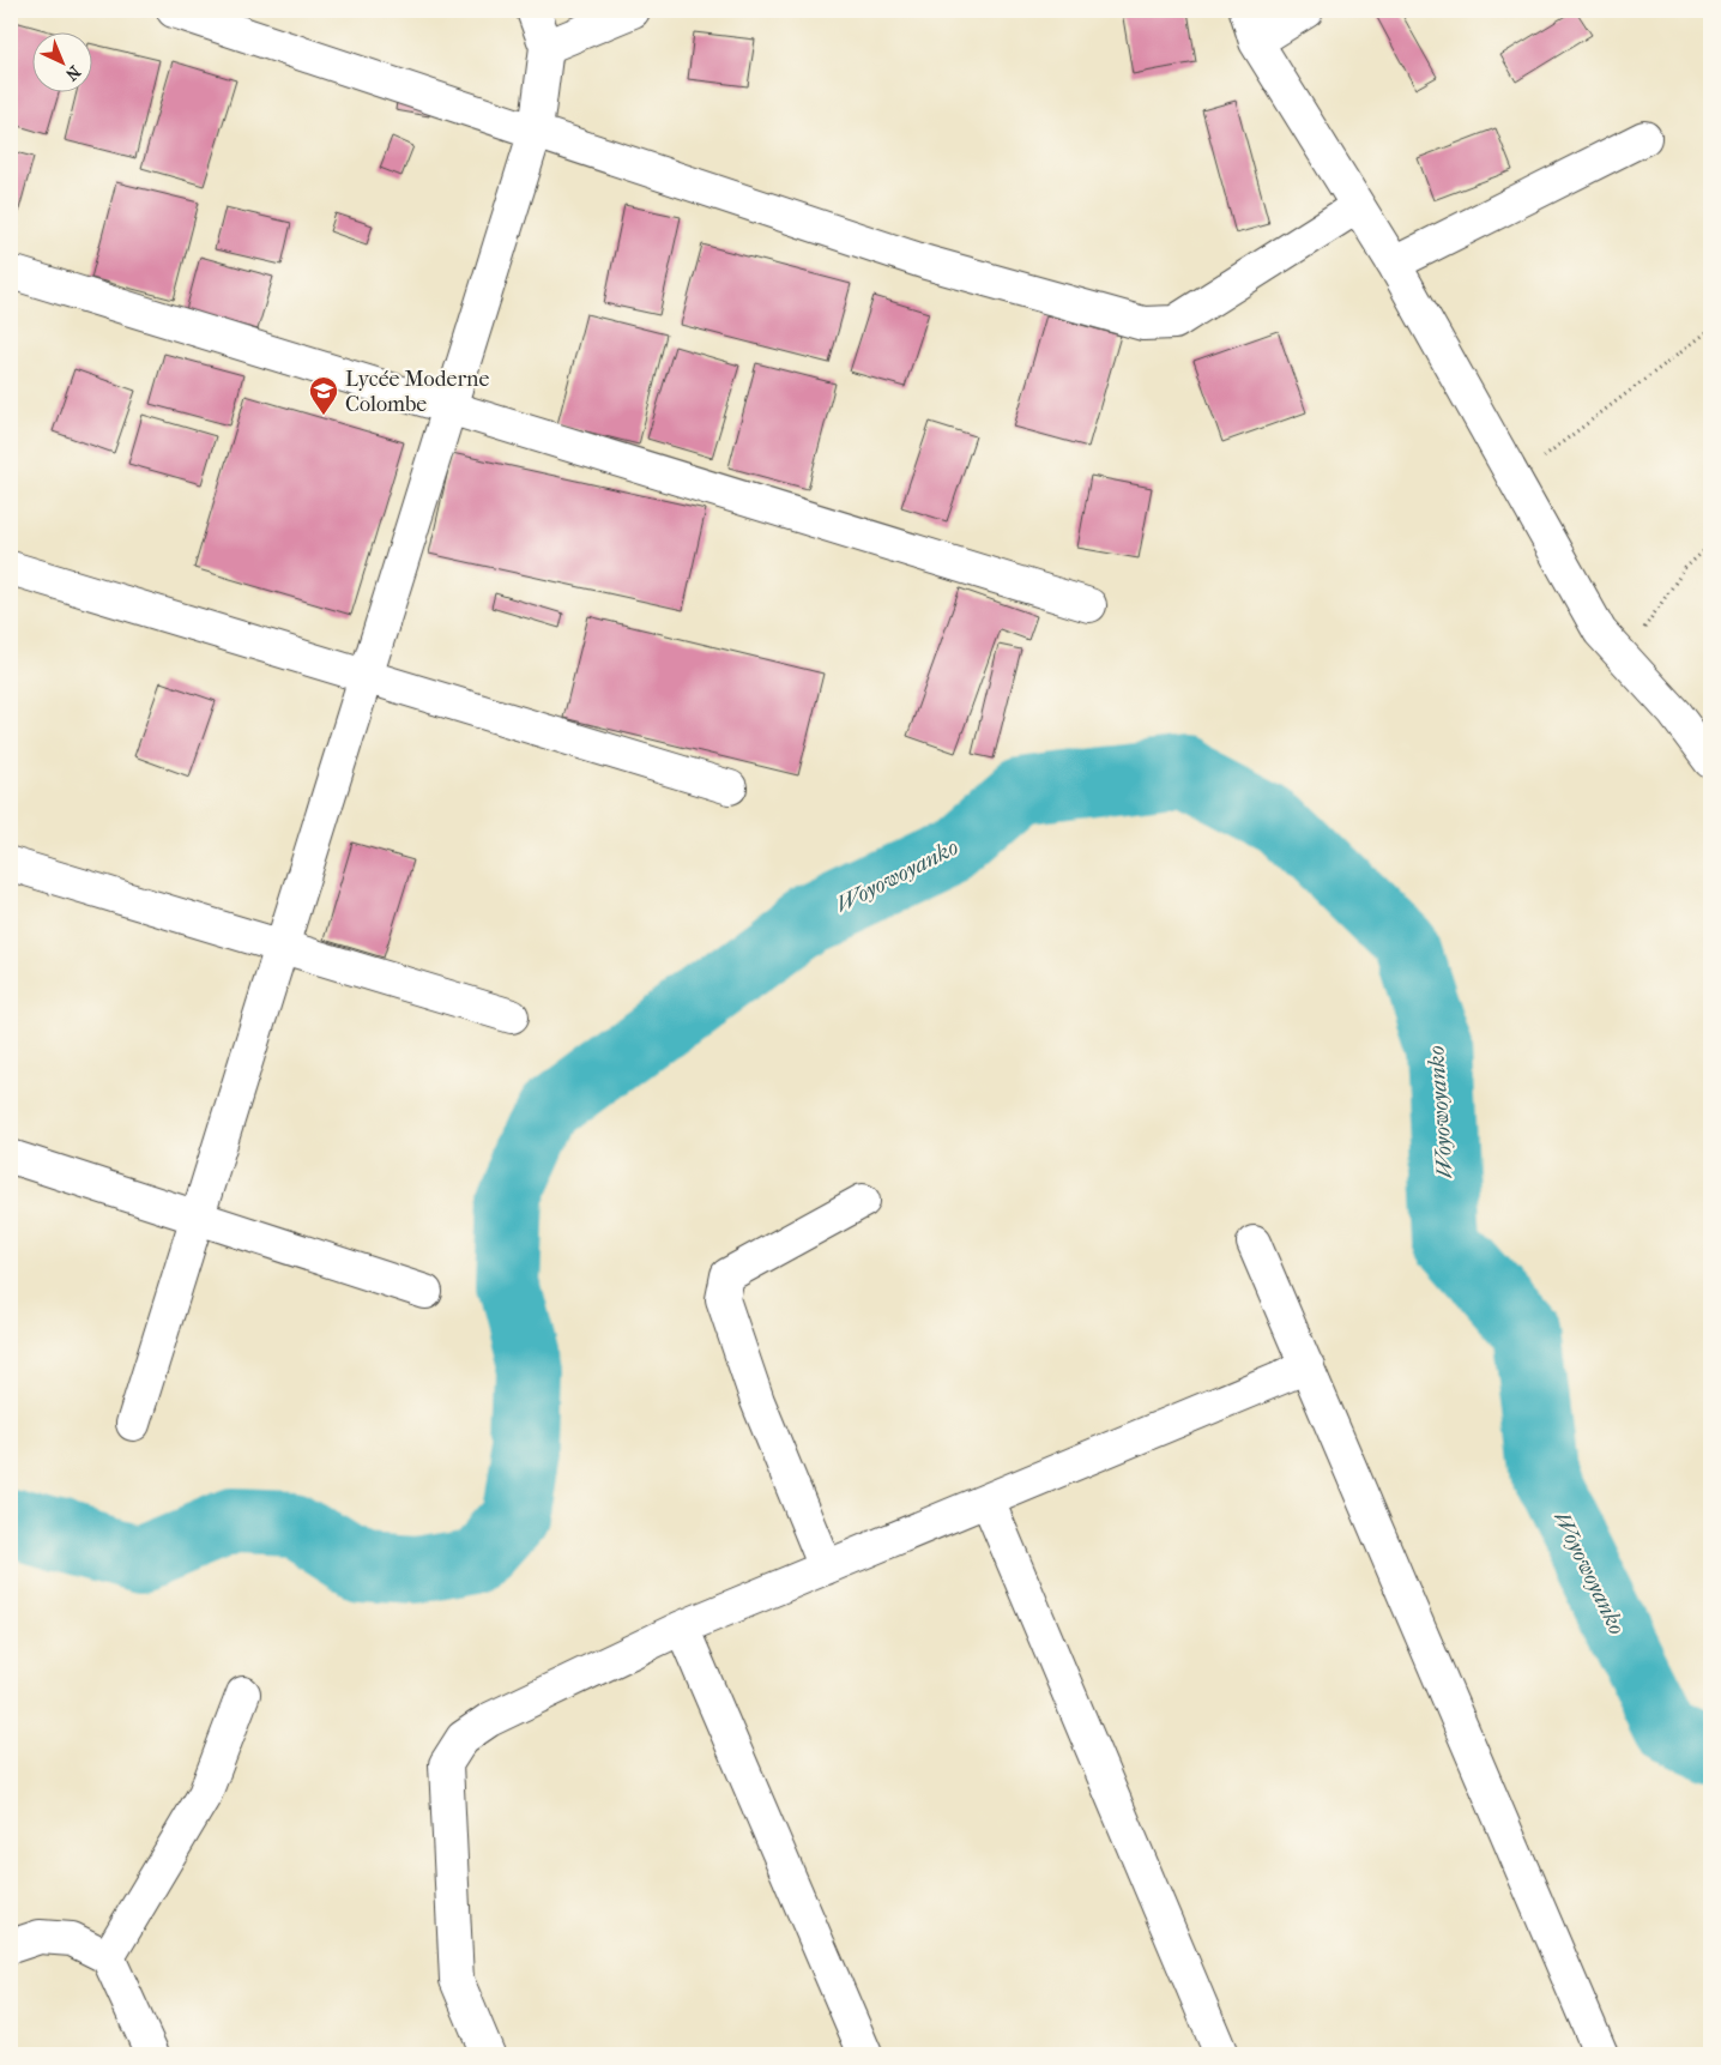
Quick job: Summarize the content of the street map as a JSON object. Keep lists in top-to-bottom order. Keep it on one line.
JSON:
{"water":["Woyowoyanko"],"places":{"school or university":["Lycée Moderne Colombe"]},"north":"bottom right"}
